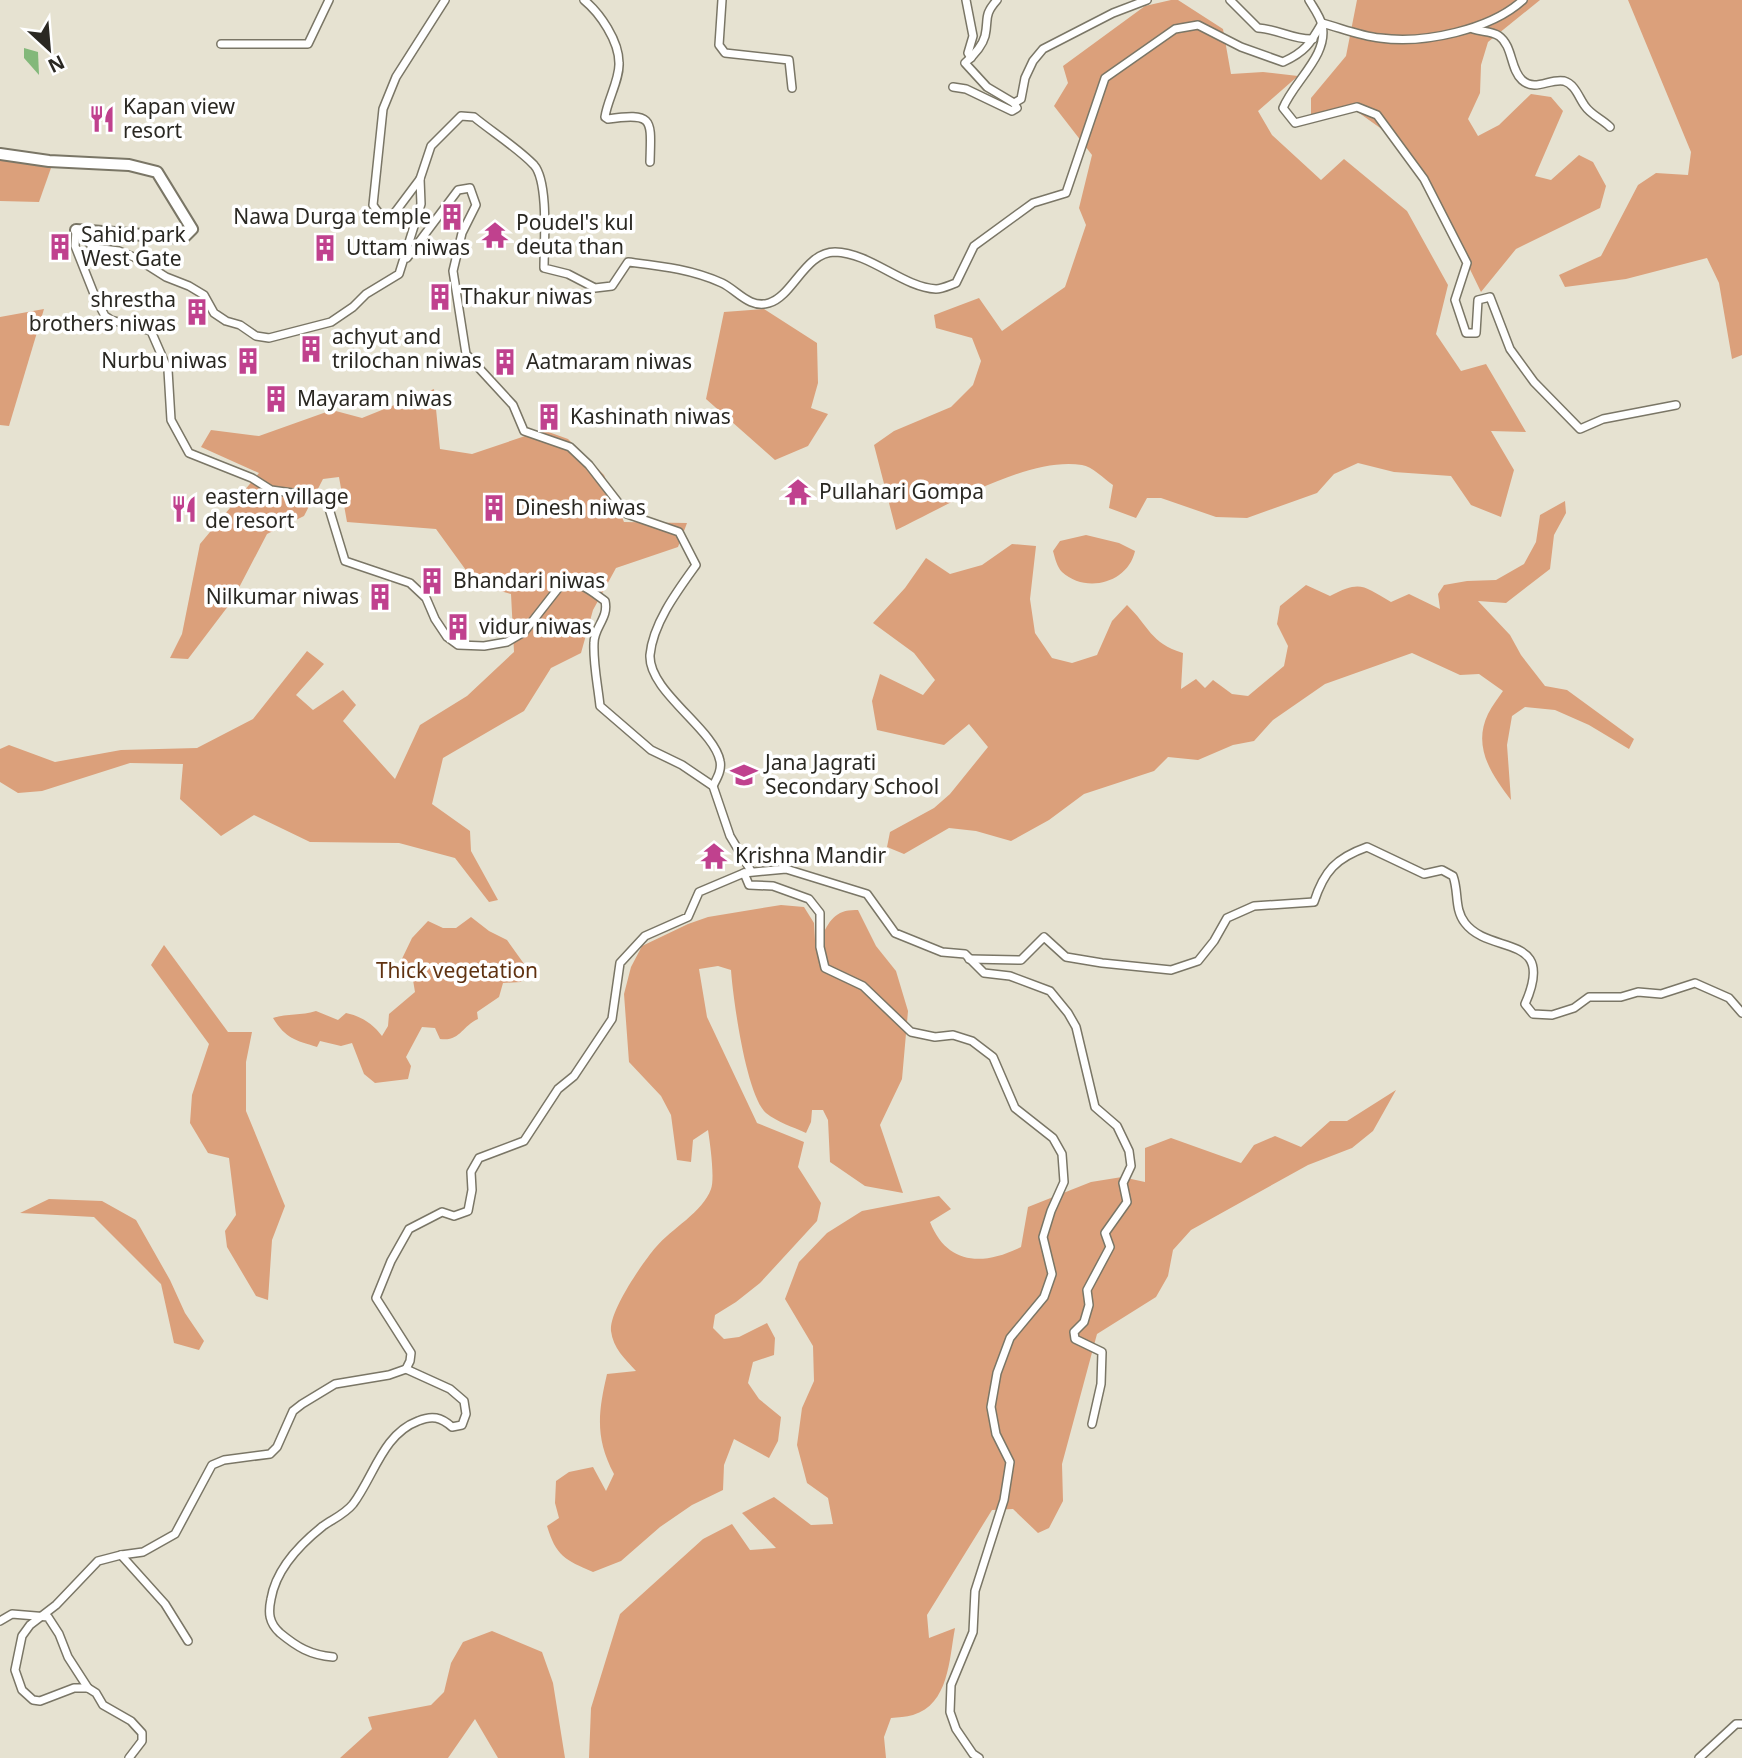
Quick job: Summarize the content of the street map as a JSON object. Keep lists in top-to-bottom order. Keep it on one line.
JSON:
{"parks":["Thick vegetation"],"places":{"restaurant":["Kapan view resort","eastern village de resort"],"building":["Nawa Durga temple","Sahid park West Gate","Uttam niwas","Thakur niwas","shrestha brothers niwas","achyut and trilochan niwas","Nurbu niwas","Aatmaram niwas","Mayaram niwas","Kashinath niwas","Dinesh niwas","Bhandari niwas","Nilkumar niwas","vidur niwas"],"temple":["Poudel's kul deuta than","Pullahari Gompa","Krishna Mandir"],"school or university":["Jana Jagrati Secondary School"]},"north":"bottom right"}
